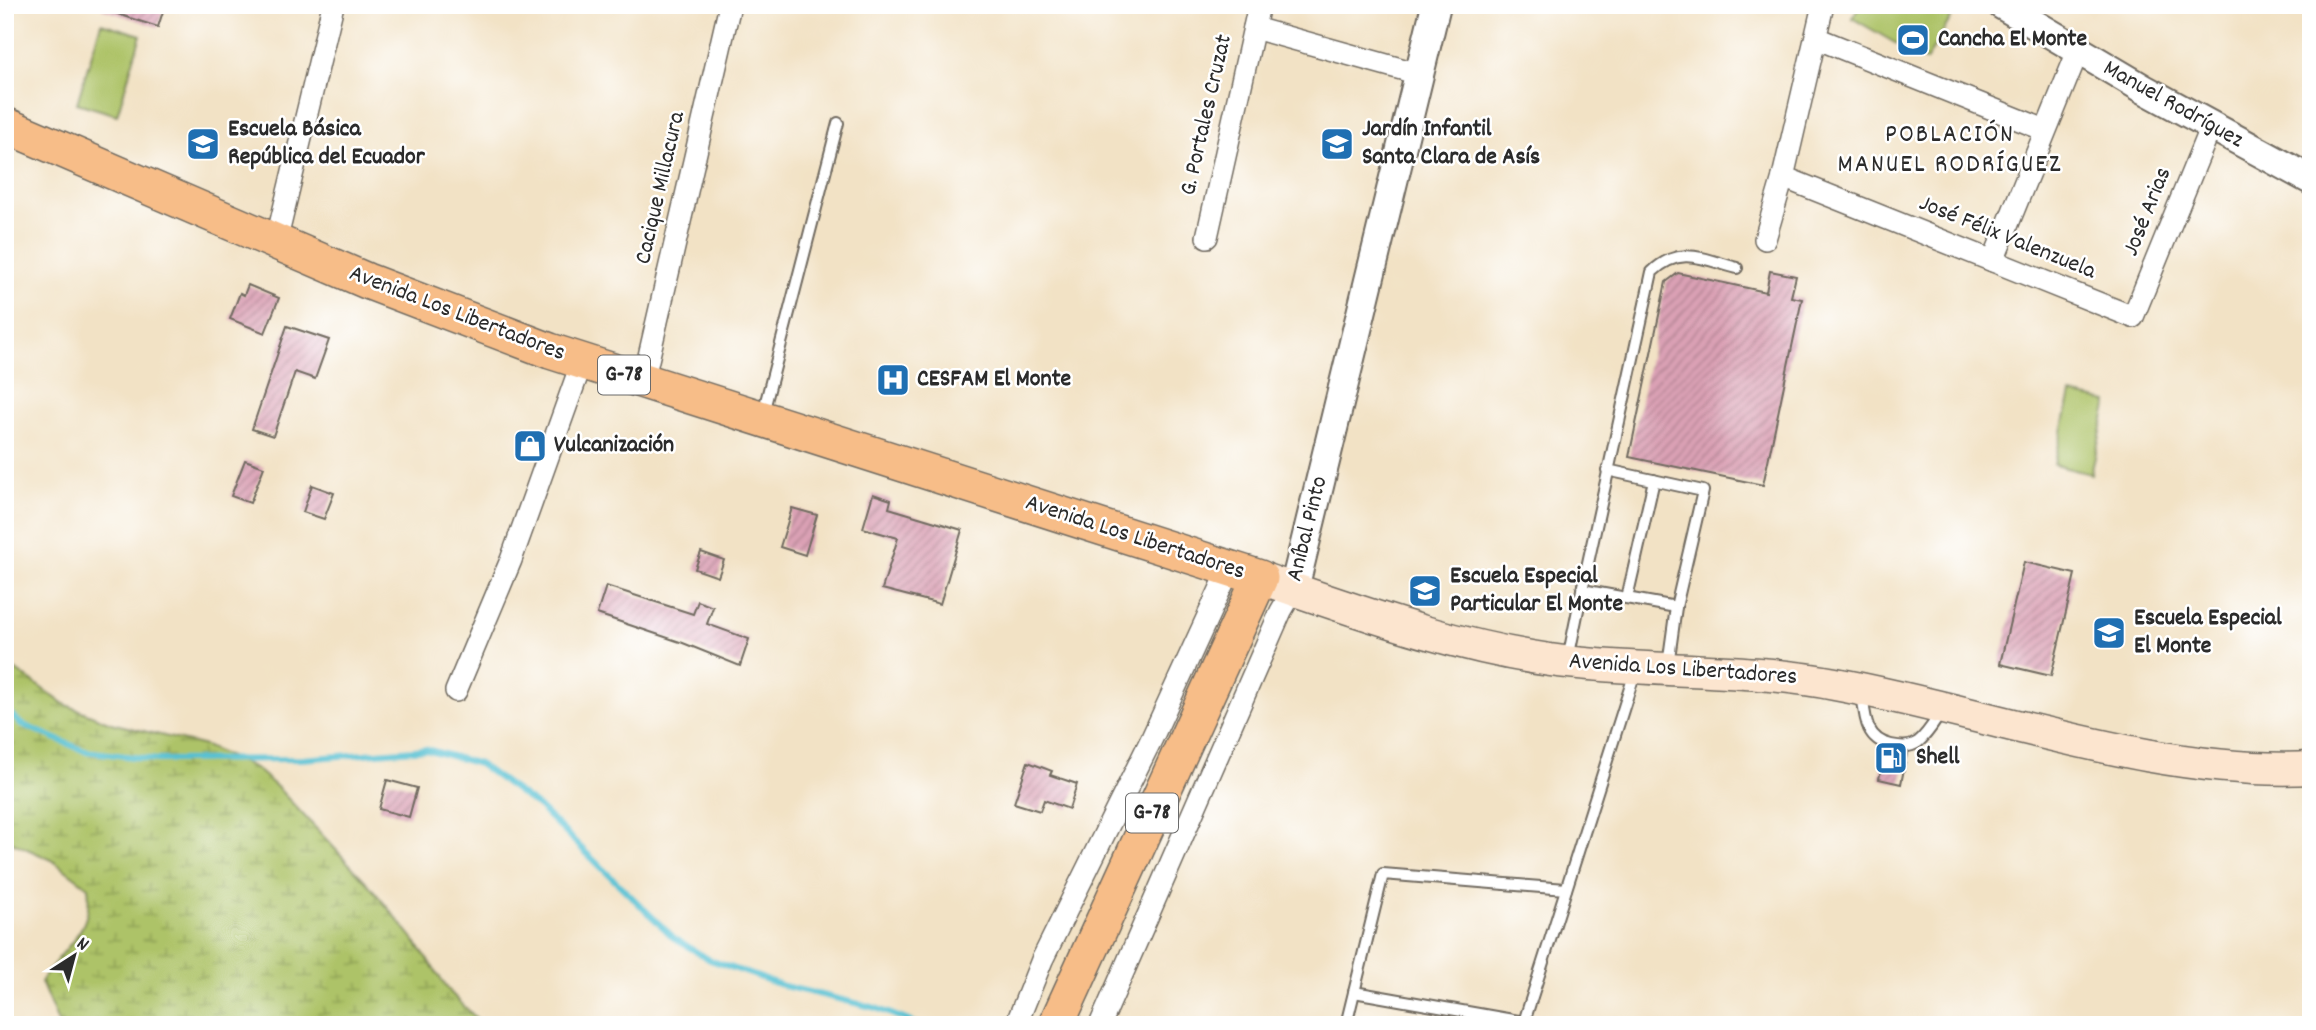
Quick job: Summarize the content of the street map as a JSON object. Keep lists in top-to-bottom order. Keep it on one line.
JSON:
{"streets":{"main road":["Avenida Los Libertadores","G-78"],"street":["Manuel Rodríguez","G. Portales Cruzat","Cacique Millacura","José Arias","José Félix Valenzuela","Aníbal Pinto"]},"crossings":[["Manuel Rodríguez","José Arias"],["Cacique Millacura","Avenida Los Libertadores"],["José Arias","José Félix Valenzuela"],["Avenida Los Libertadores","G-78"],["Avenida Los Libertadores","Aníbal Pinto"]],"districts":["POBLACIÓN MANUEL RODRÍGUEZ"],"places":{"sports":["Cancha El Monte"],"school or university":["Escuela Básica República del Ecuador","Jardín Infantil Santa Clara de Asís","Escuela Especial Particular El Monte","Escuela Especial El Monte"],"hospital":["CESFAM El Monte"],"shop":["Vulcanización"],"fuel station":["Shell"]},"north":"top right"}
